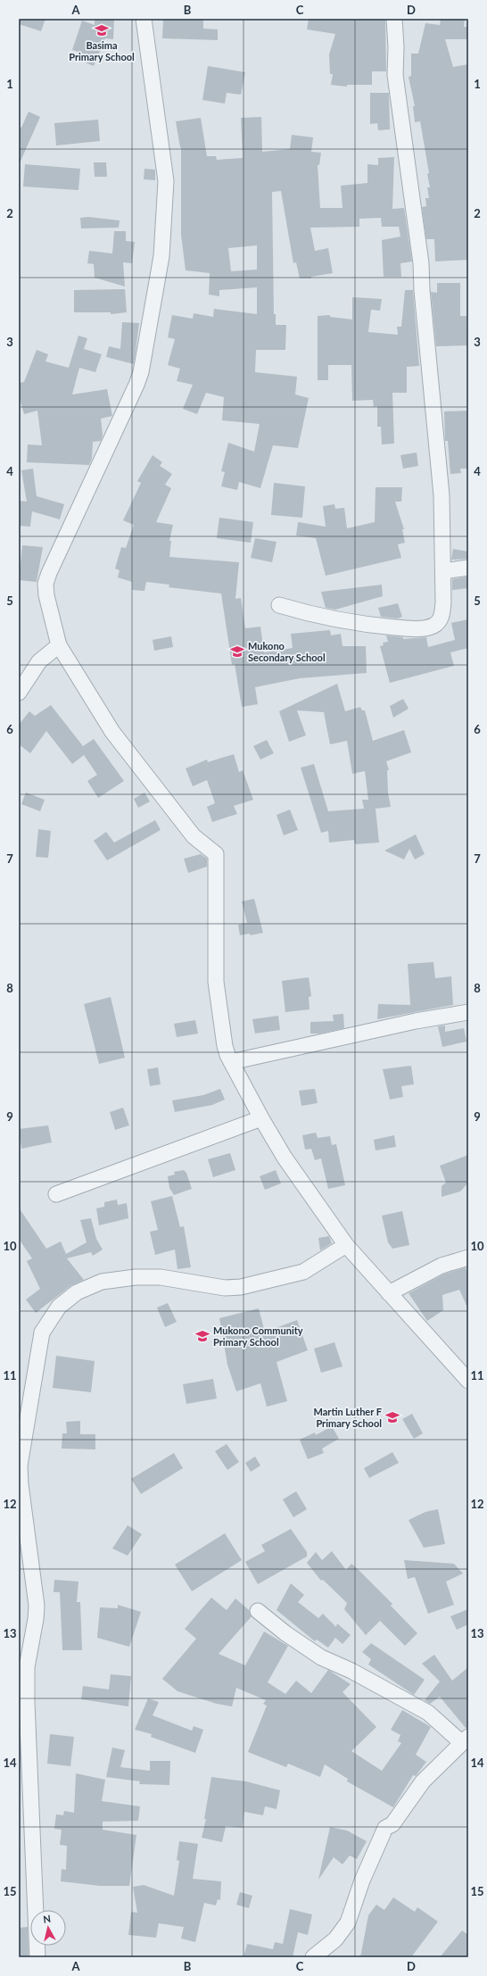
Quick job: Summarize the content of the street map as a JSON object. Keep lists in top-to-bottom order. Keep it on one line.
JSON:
{"places":{"school or university":["Basima Primary School","Mukono Secondary School","Mukono Community Primary School","Martin Luther F Primary School"]},"north":"top","grid":{"columns":["A","B","C","D"],"rows":["1","2","3","4","5","6","7","8","9","10","11","12","13","14","15"]}}
